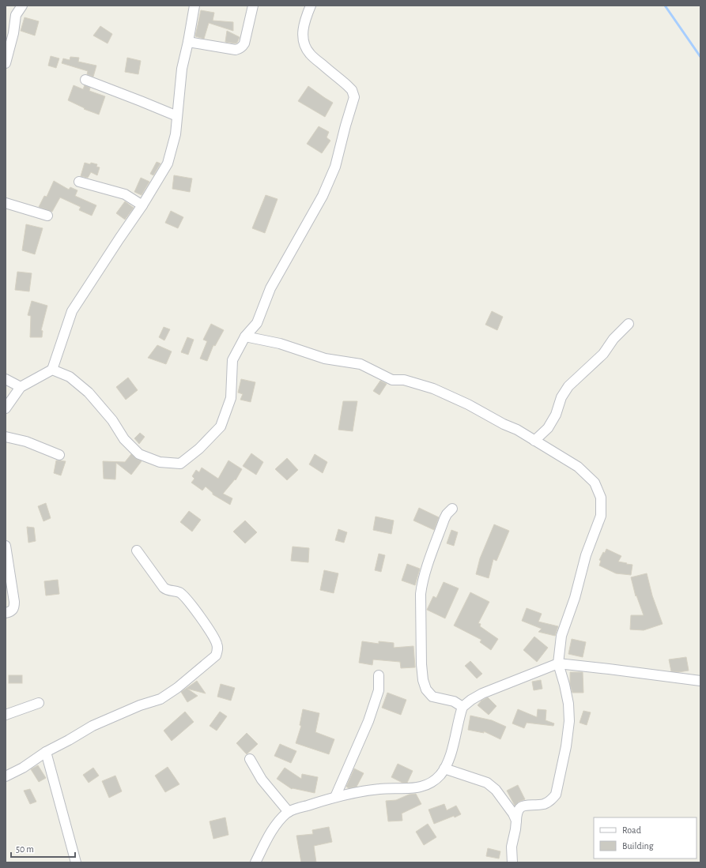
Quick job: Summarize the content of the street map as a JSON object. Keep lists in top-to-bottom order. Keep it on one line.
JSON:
{"legend":["Road","Building"],"scale_bar":"50 m"}
